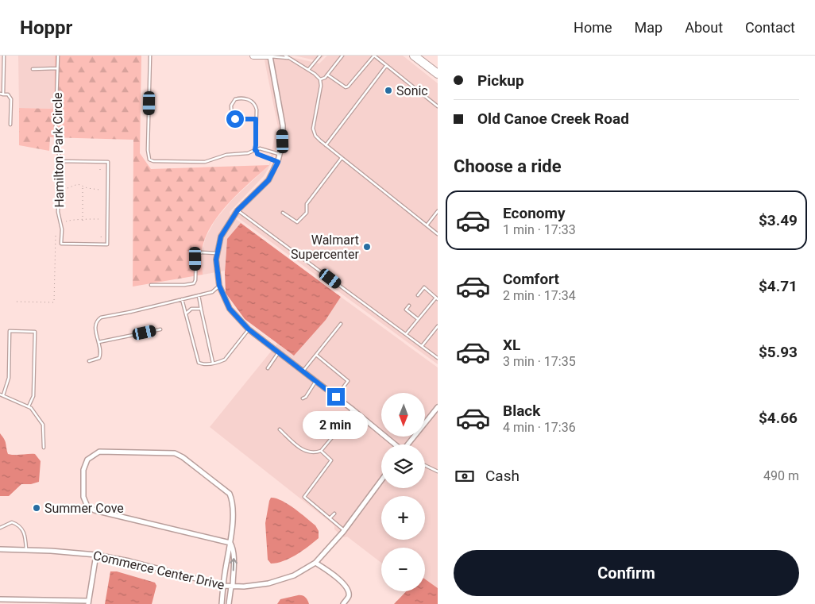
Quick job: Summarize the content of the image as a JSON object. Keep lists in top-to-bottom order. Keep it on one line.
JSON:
{"streets":{"street":["Commerce Center Drive"],"lane":["Hamilton Park Circle"]},"places":["Sonic","Walmart Supercenter","Summer Cove"],"north":"bottom","page":{"header":"Hoppr","nav":["Home","Map","About","Contact"],"banner":["Pickup","Old Canoe Creek Road"],"heading":"Choose a ride","list":[{"name":"Economy","note":"1 min · 17:33","value":"$3.49"},{"name":"Comfort","note":"2 min · 17:34","value":"$4.71"},{"name":"XL","note":"3 min · 17:35","value":"$5.93"},{"name":"Black","note":"4 min · 17:36","value":"$4.66"}],"map_buttons":["+","−"],"bubble":"2 min","pay":["Cash","490 m"],"buttons":"Confirm"}}
